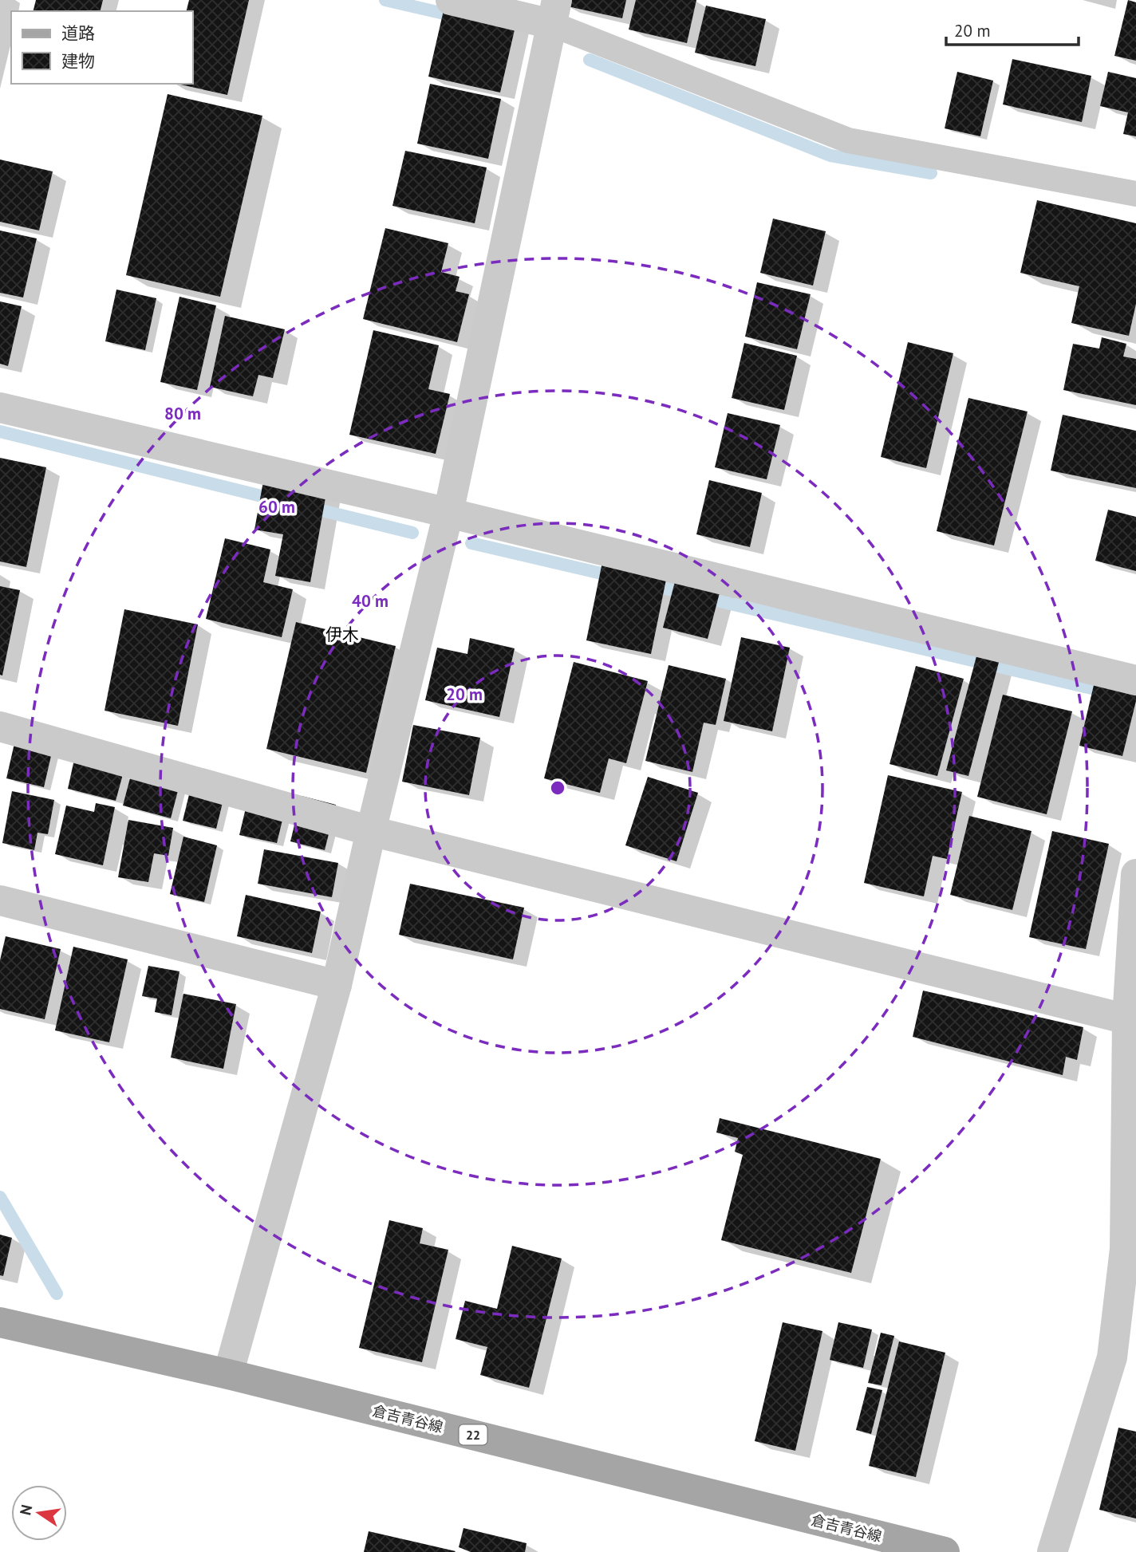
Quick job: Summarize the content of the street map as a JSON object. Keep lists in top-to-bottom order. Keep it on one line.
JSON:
{"streets":{"main road":["倉吉青谷線","22"]},"districts":["伊木"],"legend":["道路","建物"],"scale_bar":"20 m","north":"left","rings":["80 m","60 m","40 m","20 m"]}
